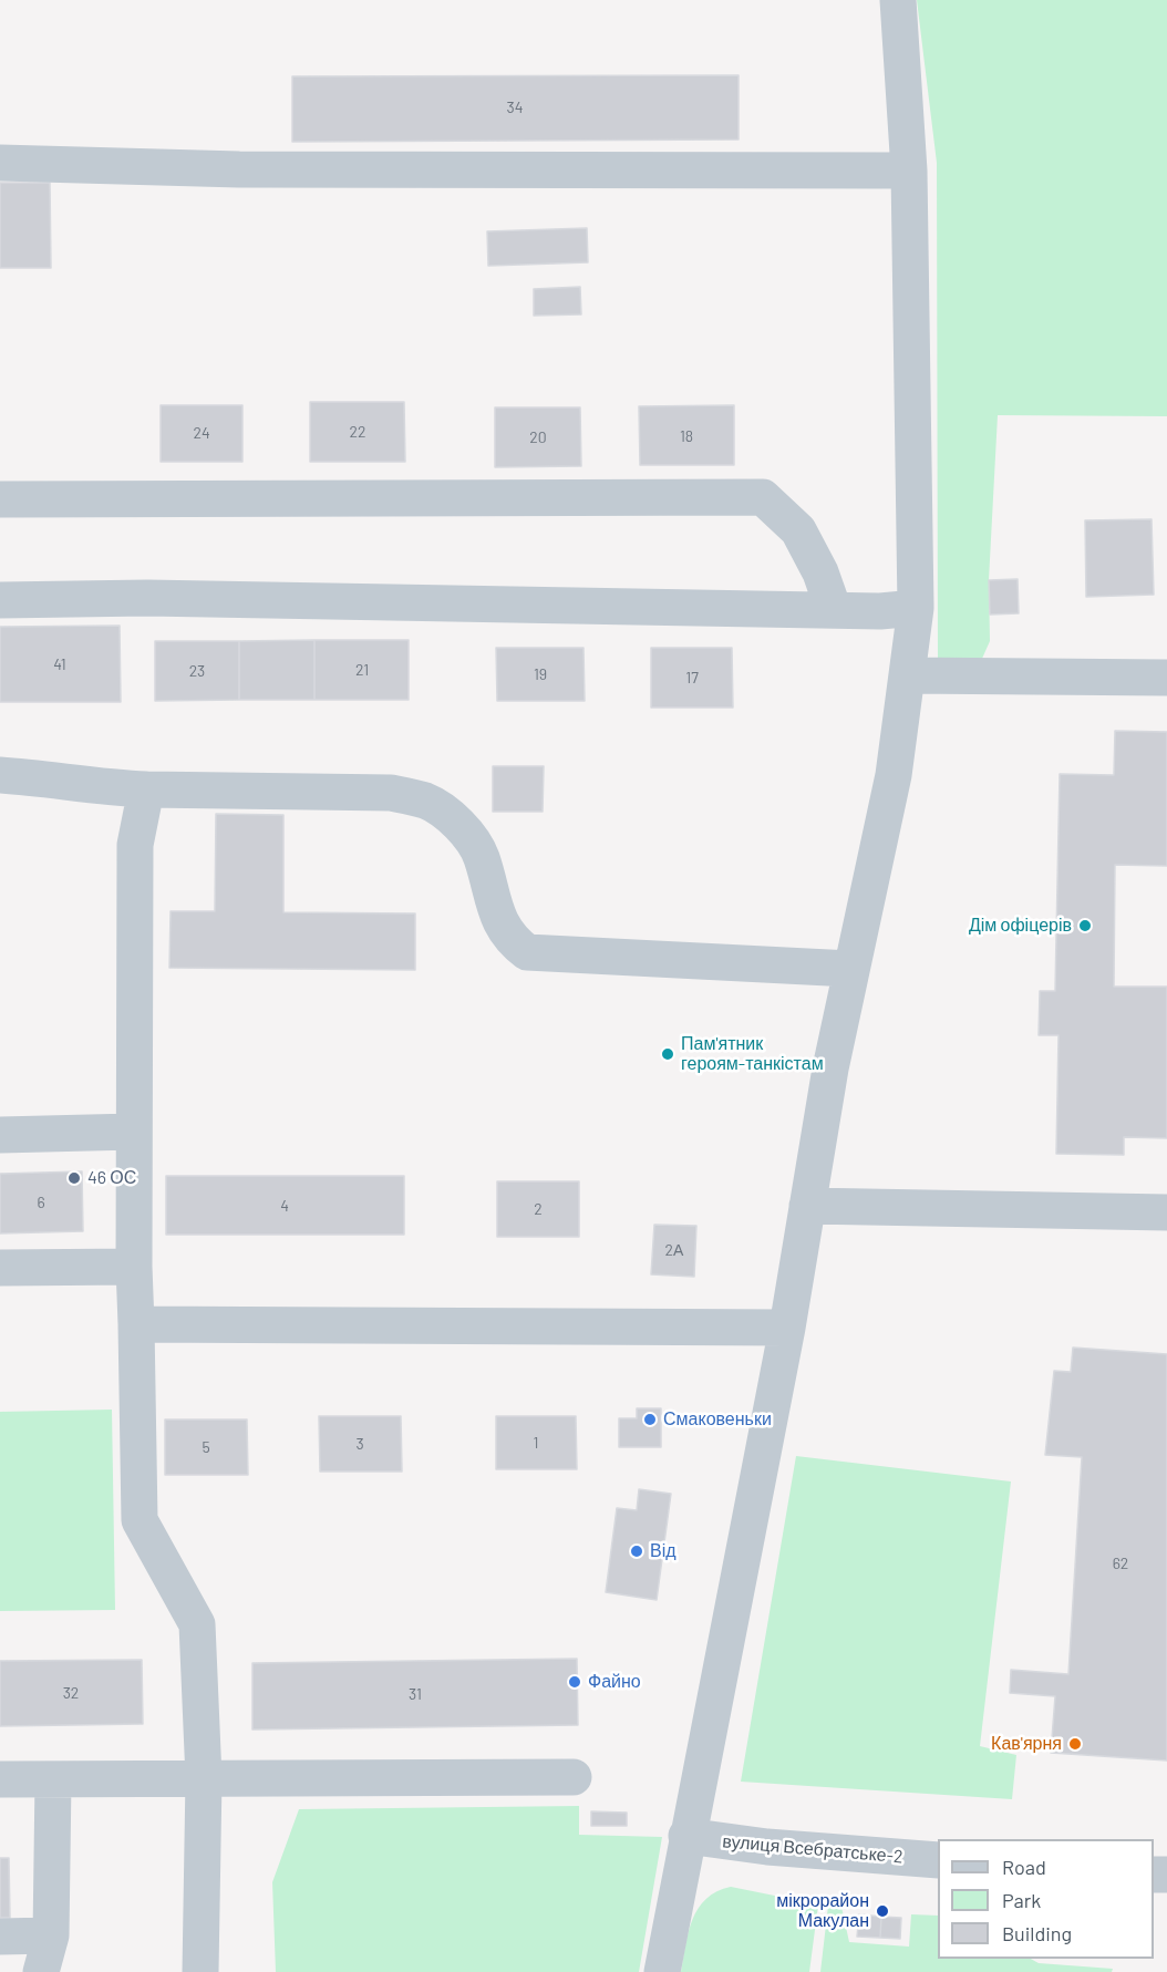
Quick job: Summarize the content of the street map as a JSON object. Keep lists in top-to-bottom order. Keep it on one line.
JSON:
{"streets":{"street":["вулиця Всебратське-2"]},"places":["Дім офіцерів","Пам'ятник героям-танкістам","46 ОС","Смаковеньки","Від","Файно","Кав'ярня","мікрорайон Макулан"],"house_numbers":["34","22","24","18","20","41","21","23","19","17","6","4","2","2А","1","3","5","62","32","31"],"legend":["Road","Park","Building"]}
